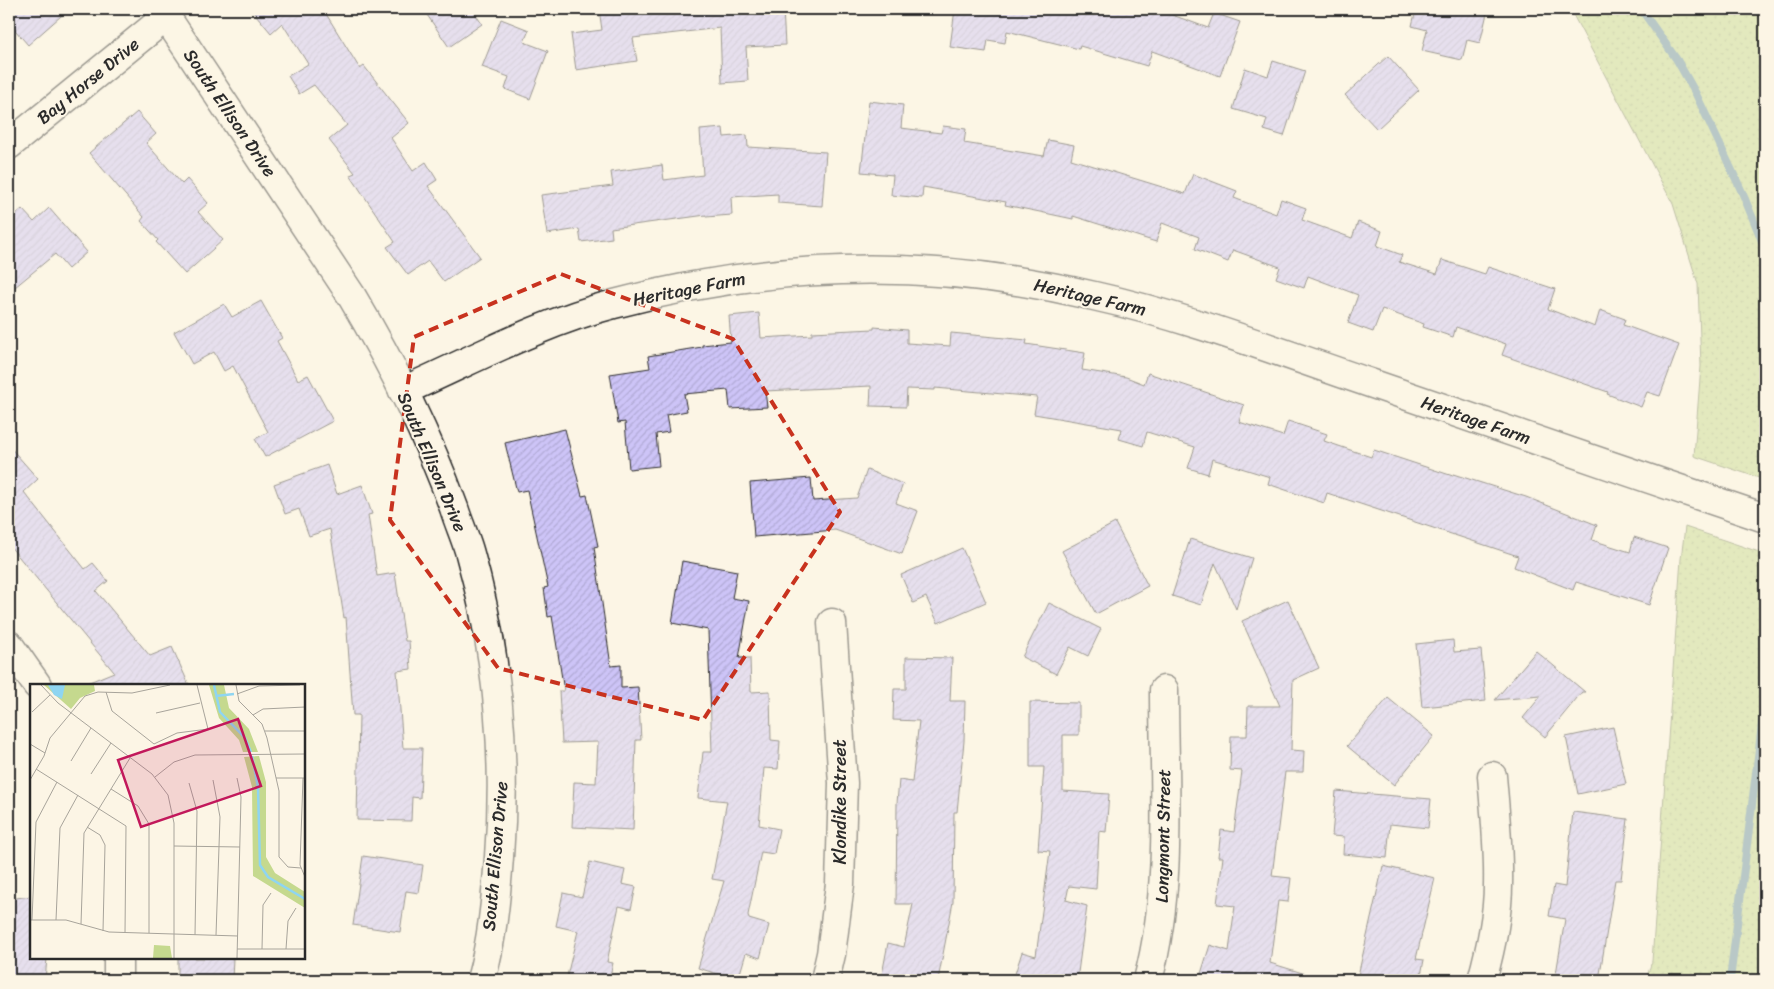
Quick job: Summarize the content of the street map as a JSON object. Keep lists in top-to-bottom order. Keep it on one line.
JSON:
{"streets":{"street":["Bay Horse Drive","South Ellison Drive","Heritage Farm","Klondike Street","Longmont Street"]},"crossings":[["Bay Horse Drive","South Ellison Drive"],["South Ellison Drive","Heritage Farm"]]}
